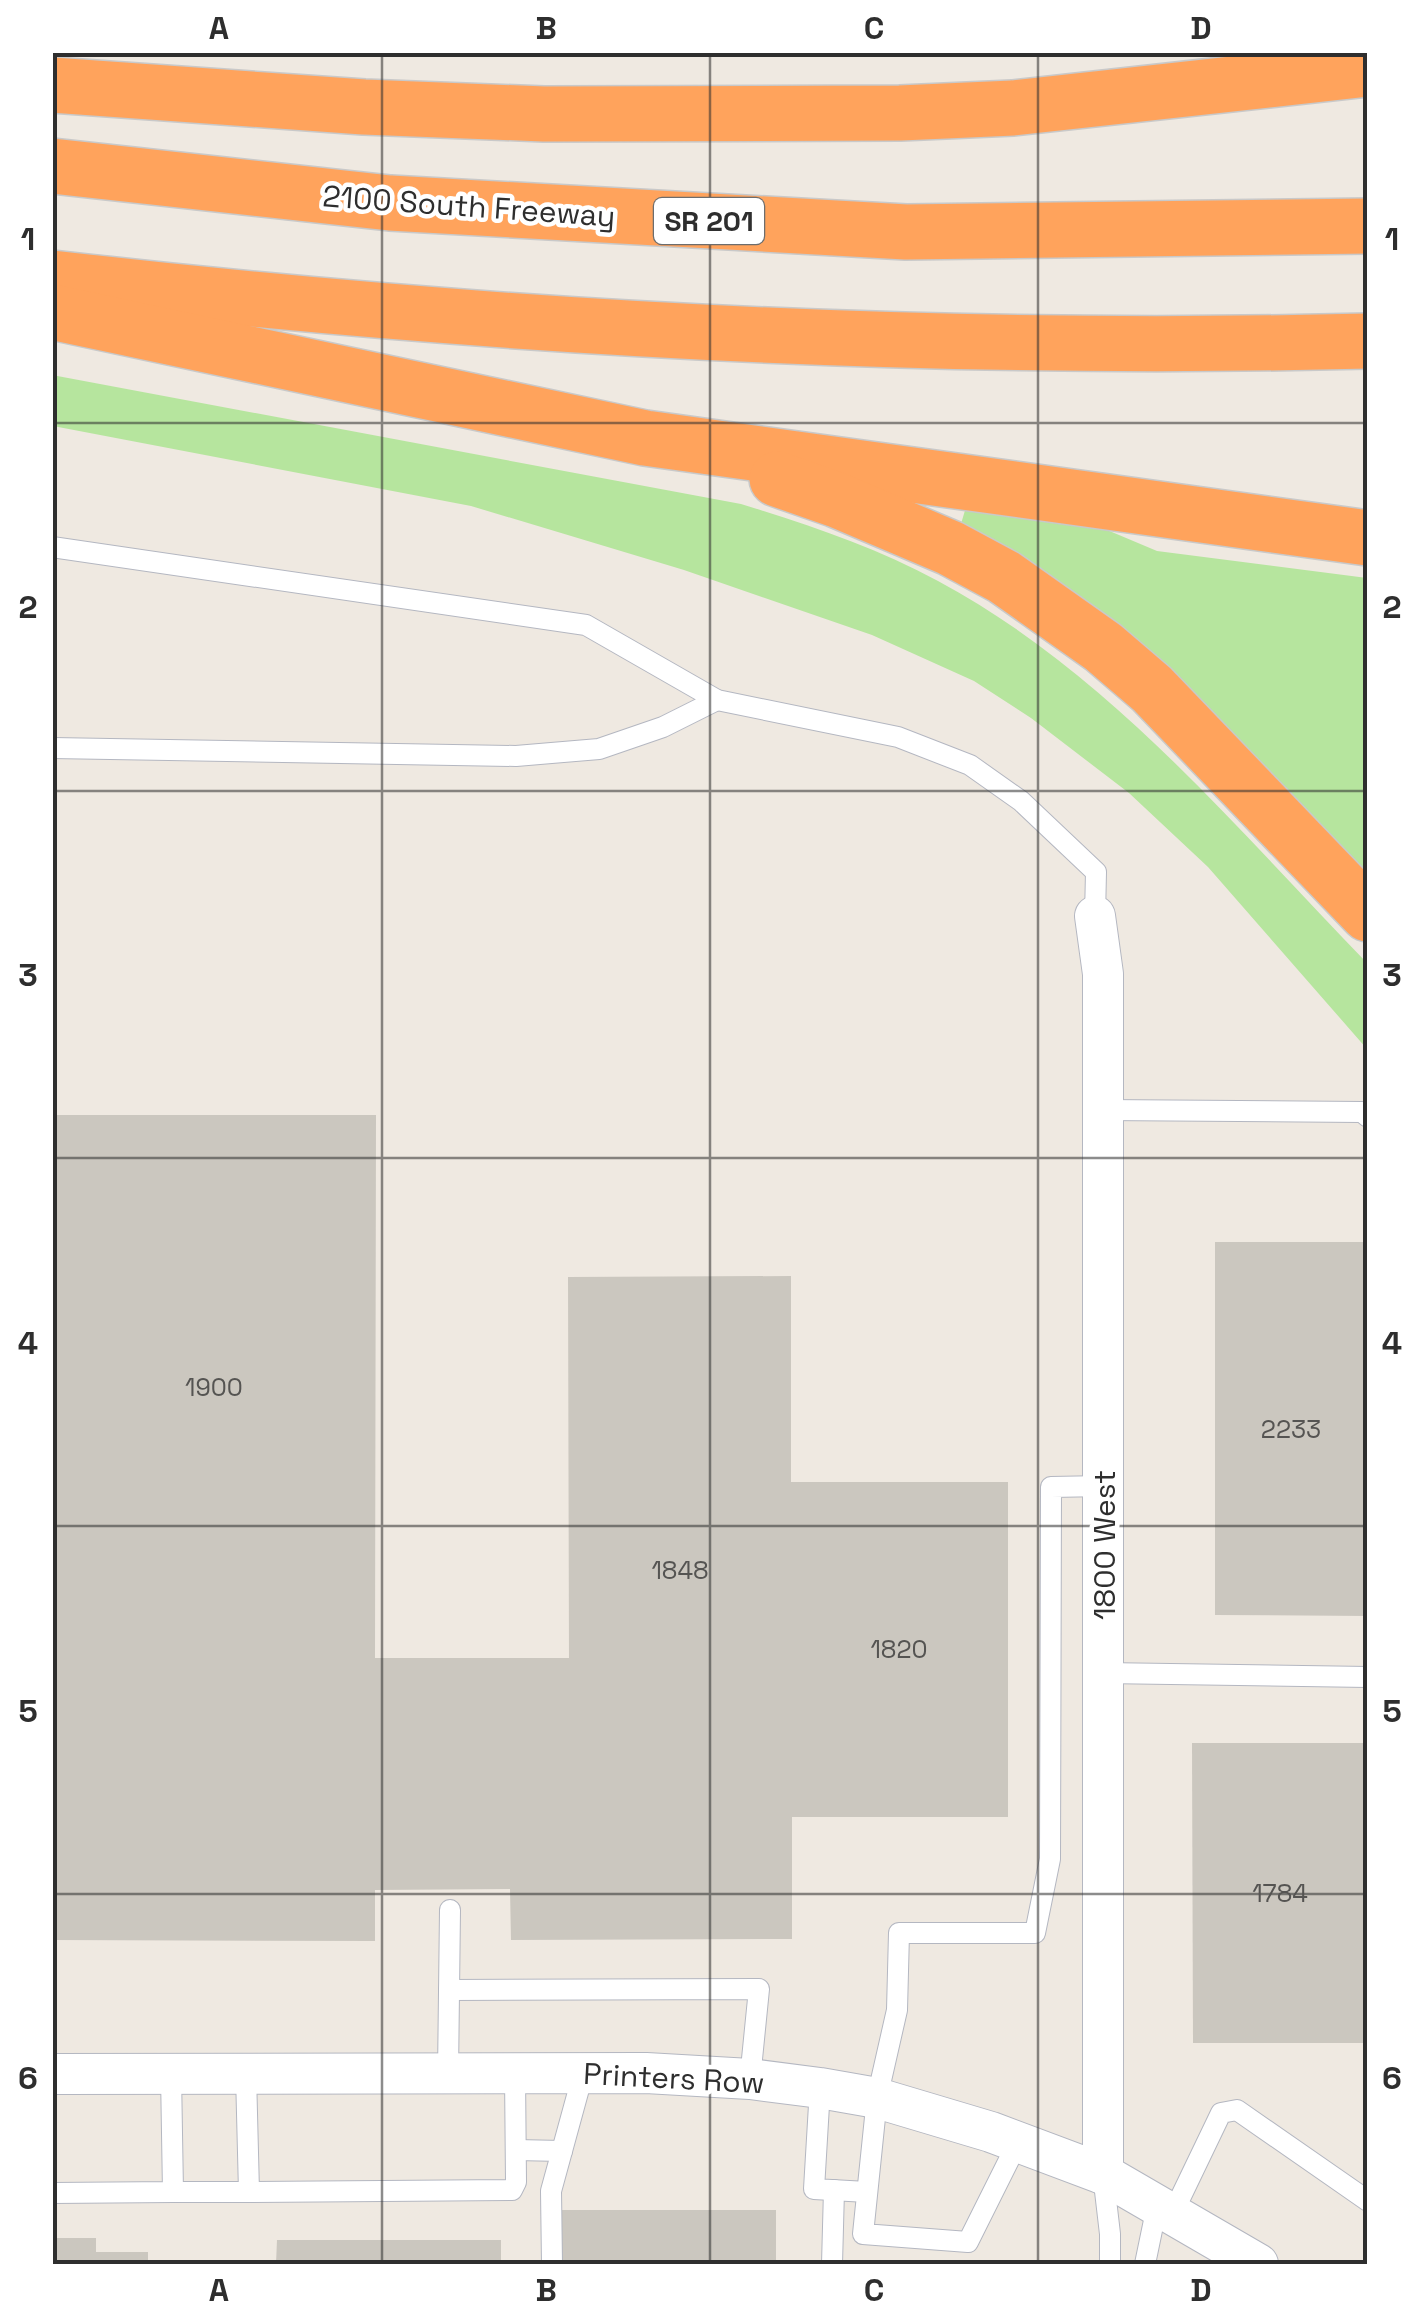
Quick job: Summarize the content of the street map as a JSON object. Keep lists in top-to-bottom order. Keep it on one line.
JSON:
{"streets":{"highway":["2100 South Freeway","SR 201"],"street":["1800 West","Printers Row"]},"crossings":[["1800 West","Printers Row"]],"house_numbers":["1900","2233","1848","1820","1784"],"grid":{"columns":["A","B","C","D"],"rows":["1","2","3","4","5","6"]}}
